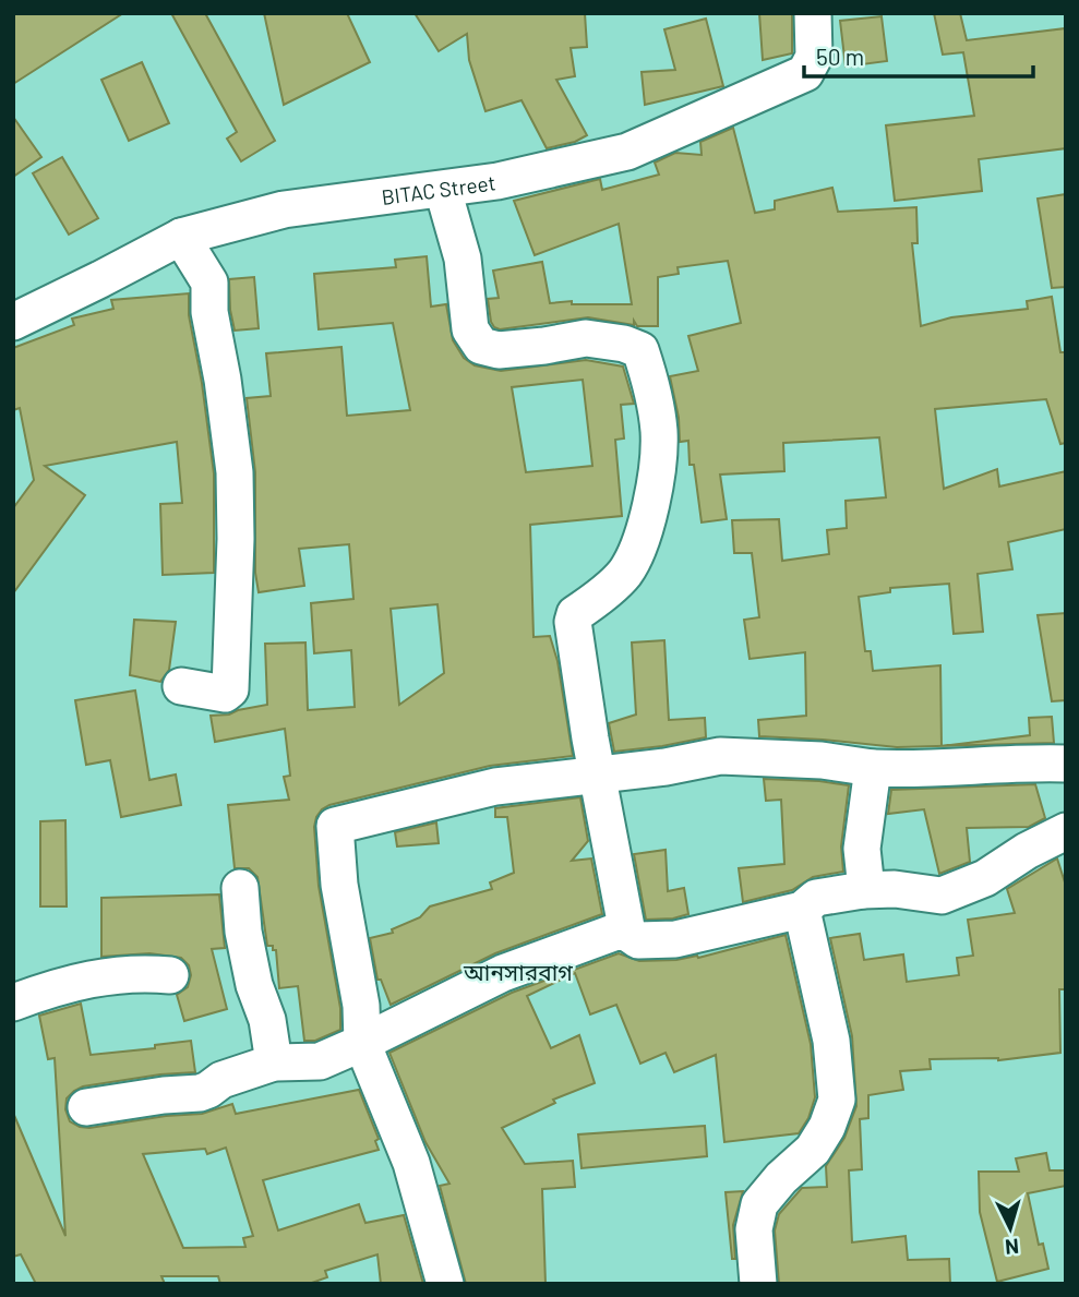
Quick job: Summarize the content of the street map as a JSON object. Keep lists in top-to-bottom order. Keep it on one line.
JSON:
{"streets":{"street":["BITAC Street"]},"districts":["আনসারবাগ"],"scale_bar":"50 m","north":"bottom"}
